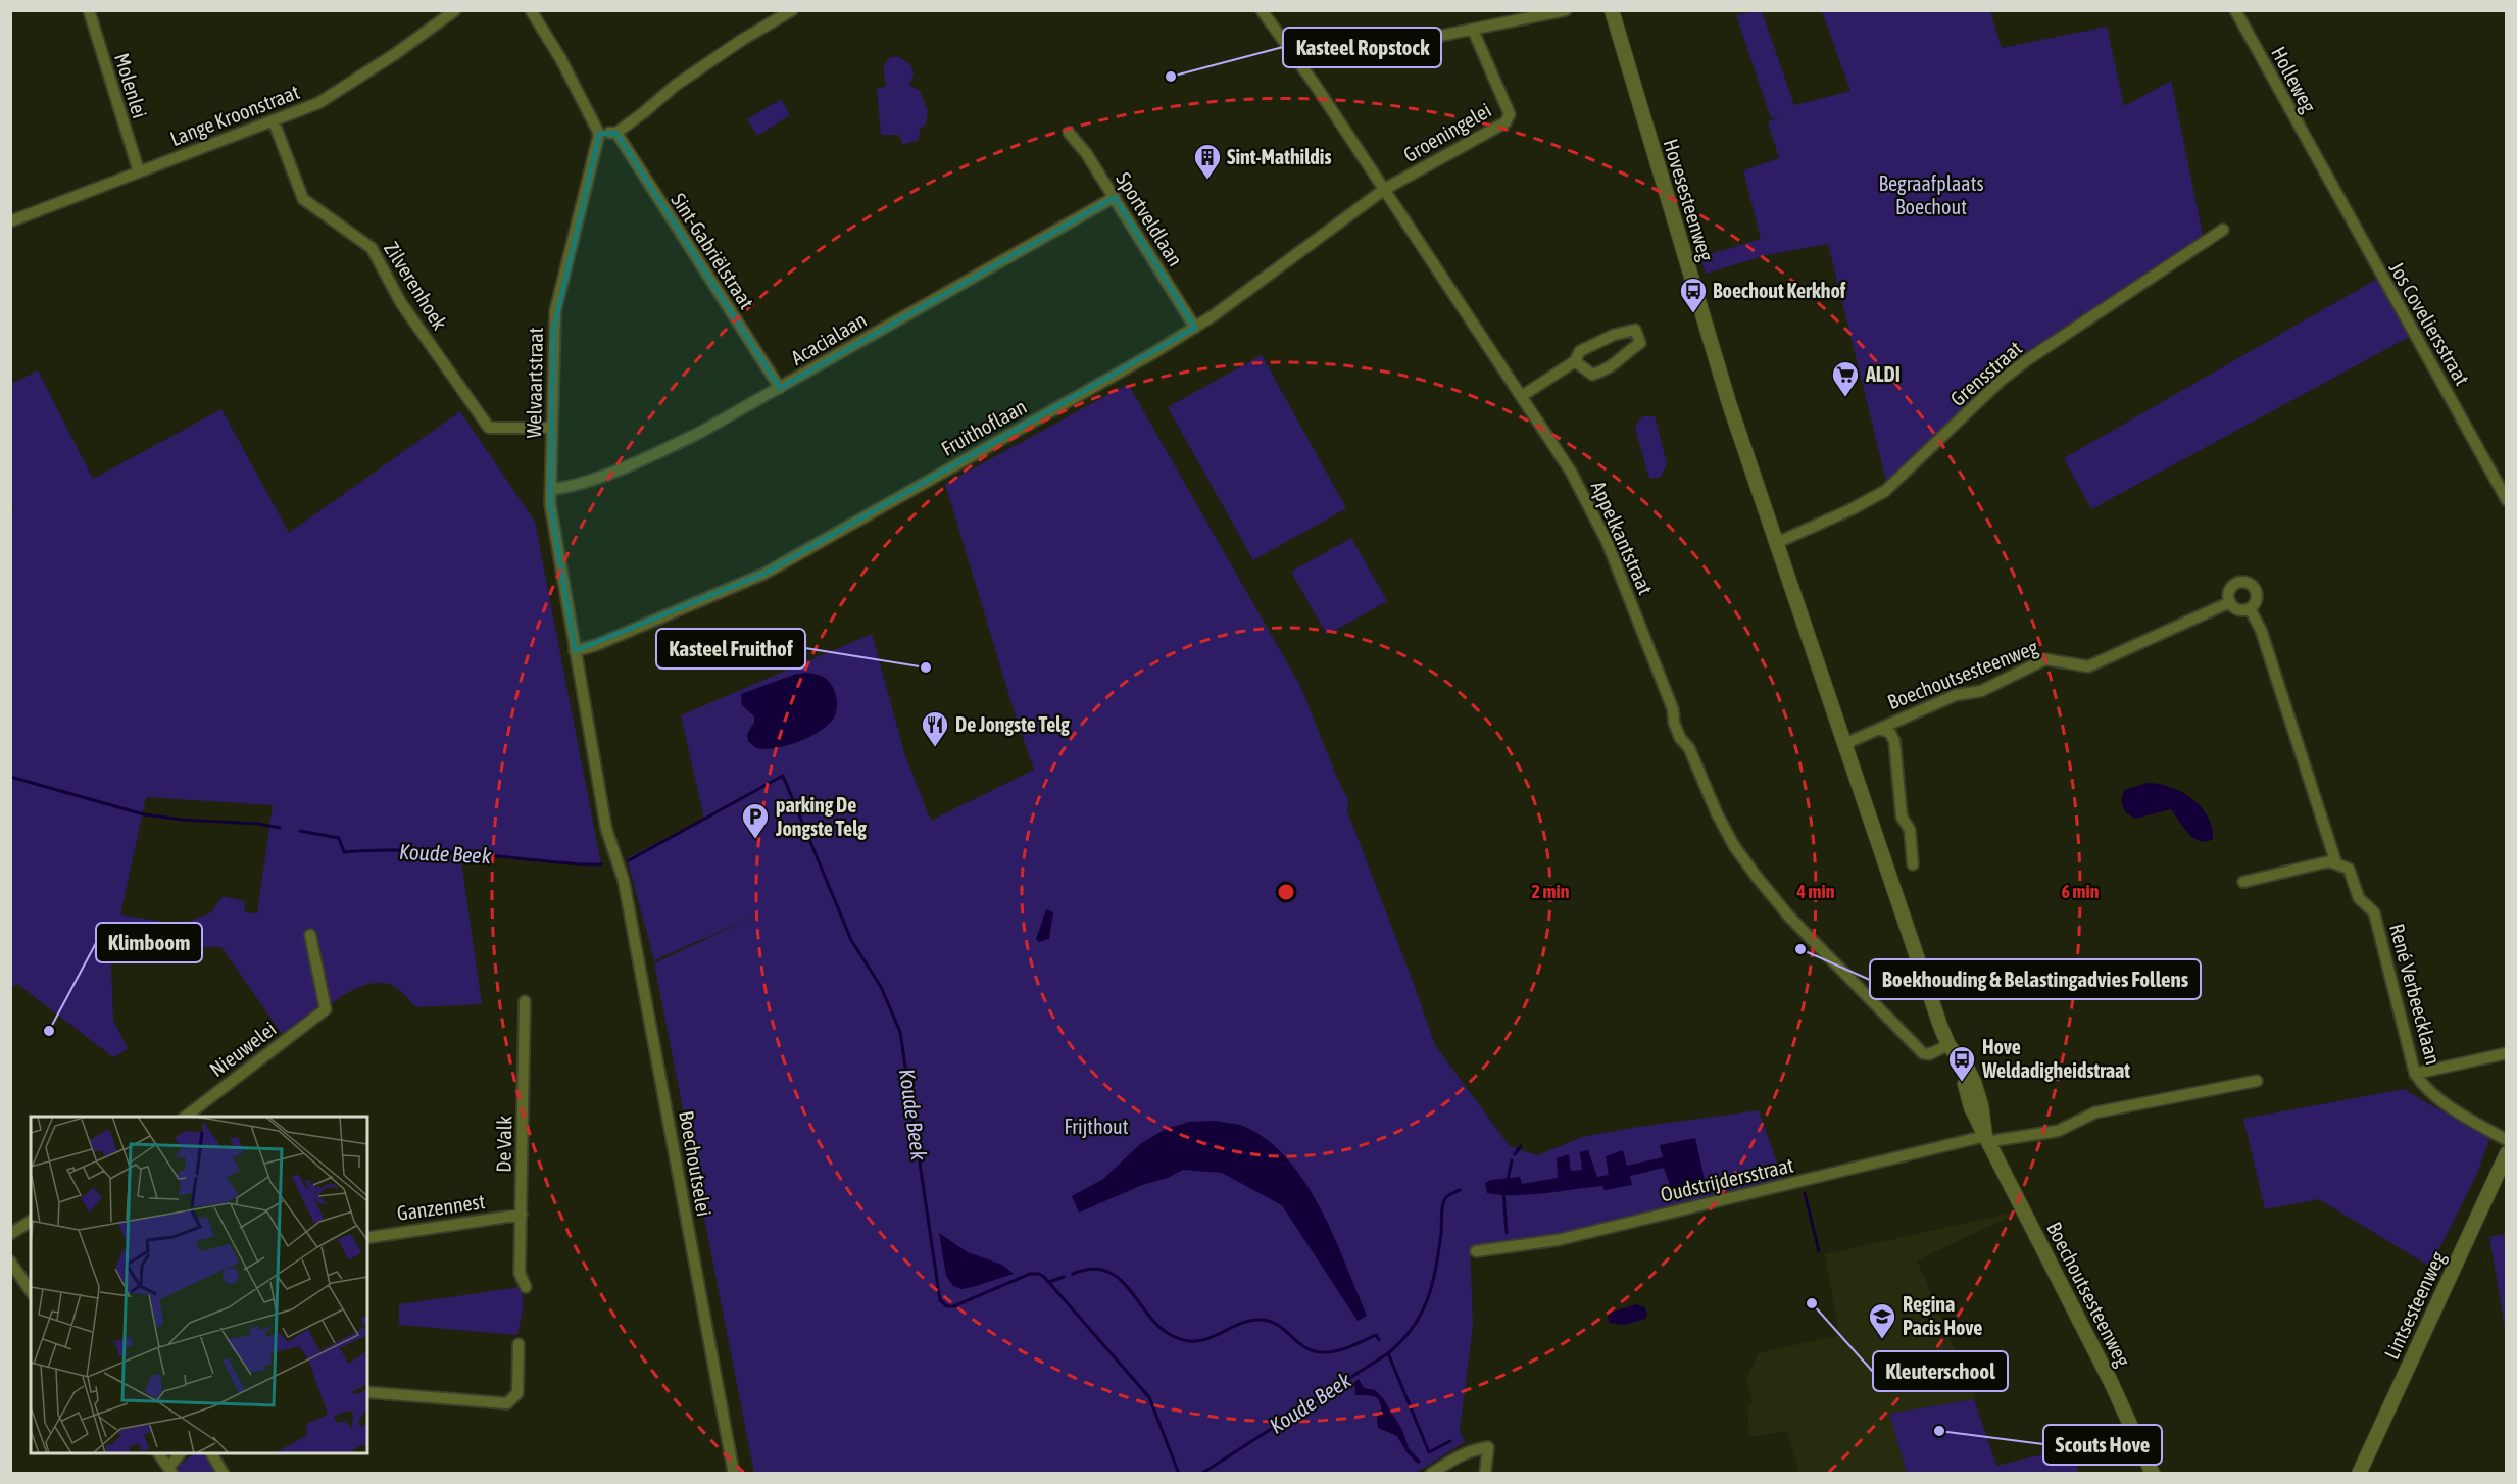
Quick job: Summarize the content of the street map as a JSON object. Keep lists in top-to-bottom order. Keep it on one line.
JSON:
{"streets":{"street":["Holleweg","Molenlei","Lange Kroonstraat","Groeningelei","Hovesesteenweg","Sportveldlaan","Sint-Gabriëlstraat","Zilverenhoek","Jos Coveliersstraat","Acacialaan","Grensstraat","Welvaartstraat","Fruithoflaan","Appelkantstraat","Boechoutsesteenweg","René Verbeecklaan","Nieuwelei","De Valk","Boechoutselei","Oudstrijdersstraat","Ganzennest","Lintsesteenweg"]},"crossings":[["Holleweg","Jos Coveliersstraat"],["Molenlei","Lange Kroonstraat"],["Lange Kroonstraat","Zilverenhoek"],["Groeningelei","Fruithoflaan"],["Groeningelei","Appelkantstraat"],["Hovesesteenweg","Grensstraat"],["Hovesesteenweg","Boechoutsesteenweg"],["Sportveldlaan","Acacialaan"],["Sportveldlaan","Fruithoflaan"],["Sint-Gabriëlstraat","Acacialaan"],["Zilverenhoek","Welvaartstraat"],["Acacialaan","Welvaartstraat"],["Welvaartstraat","Fruithoflaan"],["Welvaartstraat","Boechoutselei"],["Fruithoflaan","Appelkantstraat"],["Appelkantstraat","Boechoutsesteenweg"],["Boechoutsesteenweg","René Verbeecklaan"],["Boechoutsesteenweg","Oudstrijdersstraat"],["De Valk","Ganzennest"]],"water":["Koude Beek"],"parks":["Begraafplaats Boechout","Frijthout"],"places":{"other":["Kasteel Ropstock","Kasteel Fruithof","Boekhouding & Belastingadvies Follens","Klimboom","Kleuterschool","Scouts Hove"],"building":["Sint-Mathildis"],"bus stop":["Boechout Kerkhof","Hove Weldadigheidstraat"],"supermarket":["ALDI"],"restaurant":["De Jongste Telg"],"parking":["parking De Jongste Telg"],"school or university":["Regina Pacis Hove"]},"rings":["2 min","4 min","6 min"]}
